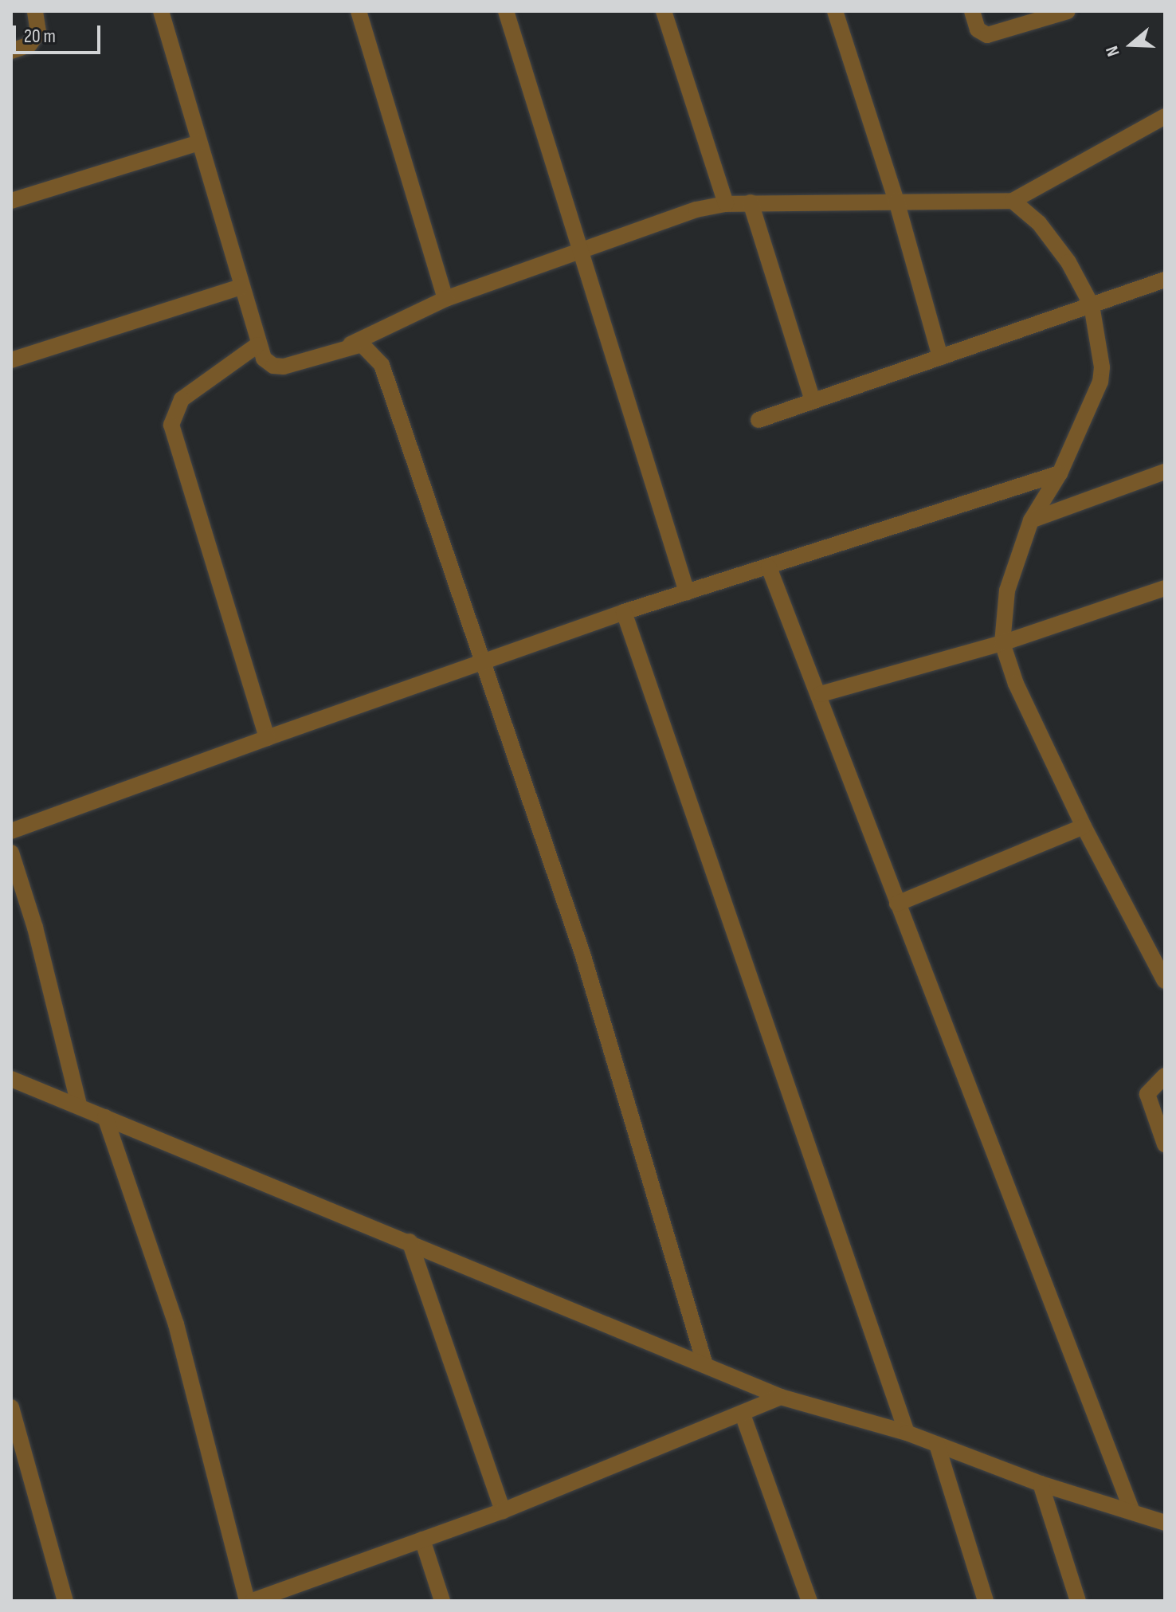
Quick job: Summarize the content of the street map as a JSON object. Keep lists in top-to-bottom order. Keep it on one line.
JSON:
{"scale_bar":"20 m","north":"left"}
